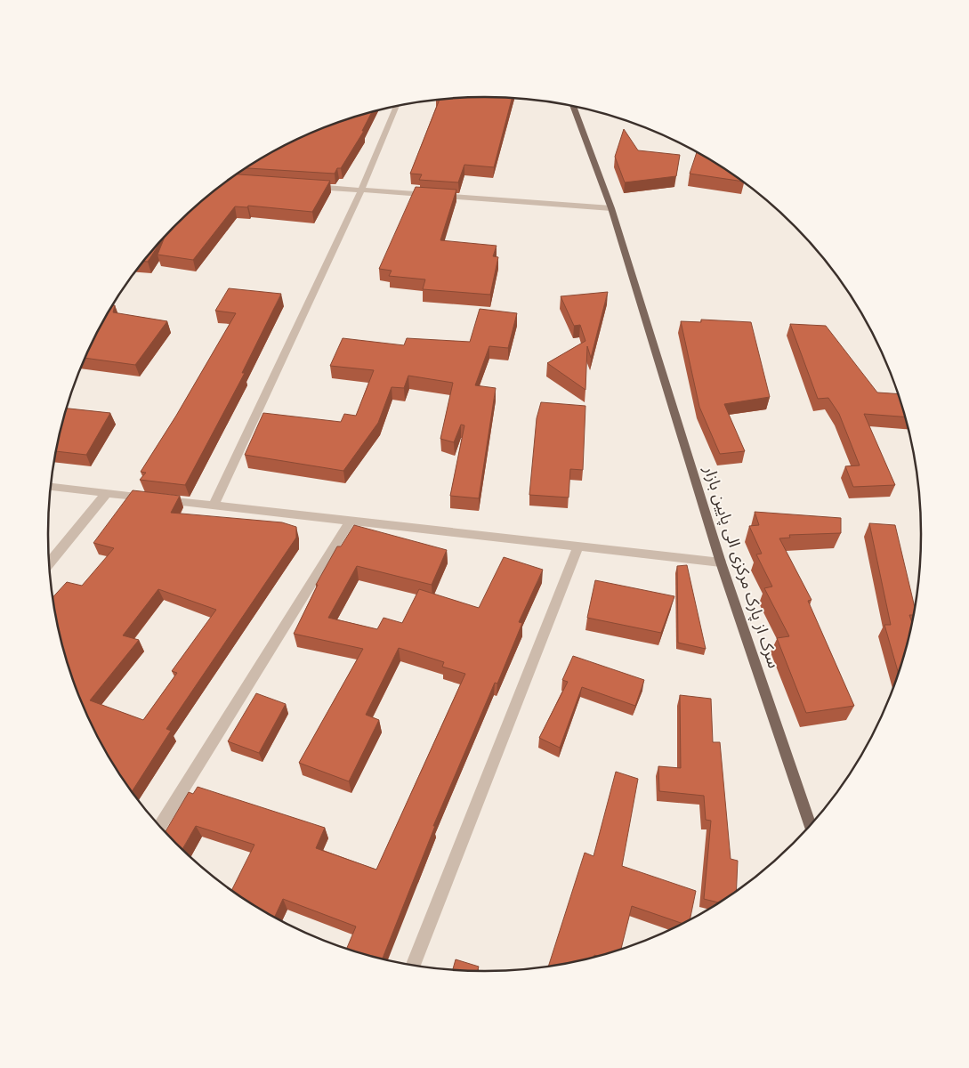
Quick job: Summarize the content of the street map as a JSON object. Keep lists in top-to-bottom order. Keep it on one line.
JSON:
{"streets":{"main road":["سرک از پارک مرکزی الی پایین بازار"]}}
